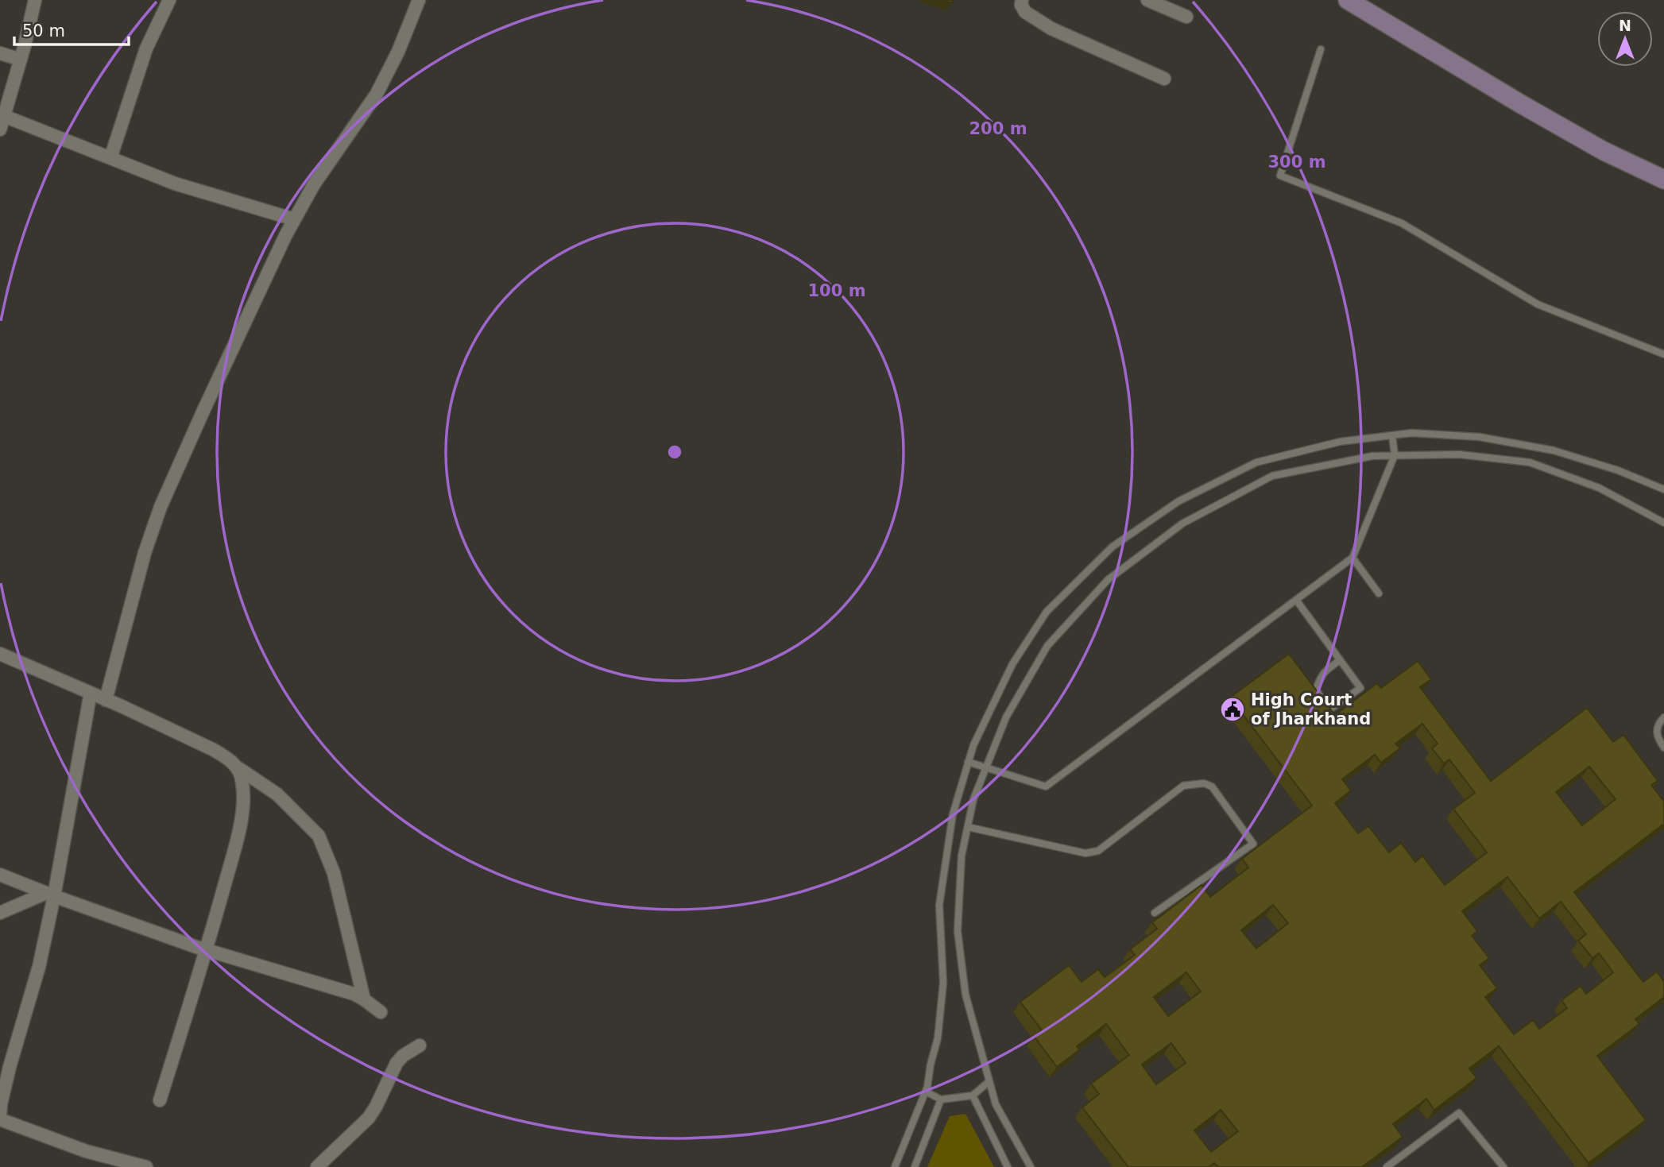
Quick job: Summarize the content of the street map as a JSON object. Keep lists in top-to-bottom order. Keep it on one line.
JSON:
{"places":{"public building":["High Court of Jharkhand"]},"scale_bar":"50 m","north":"top","rings":["200 m","300 m","100 m"]}
